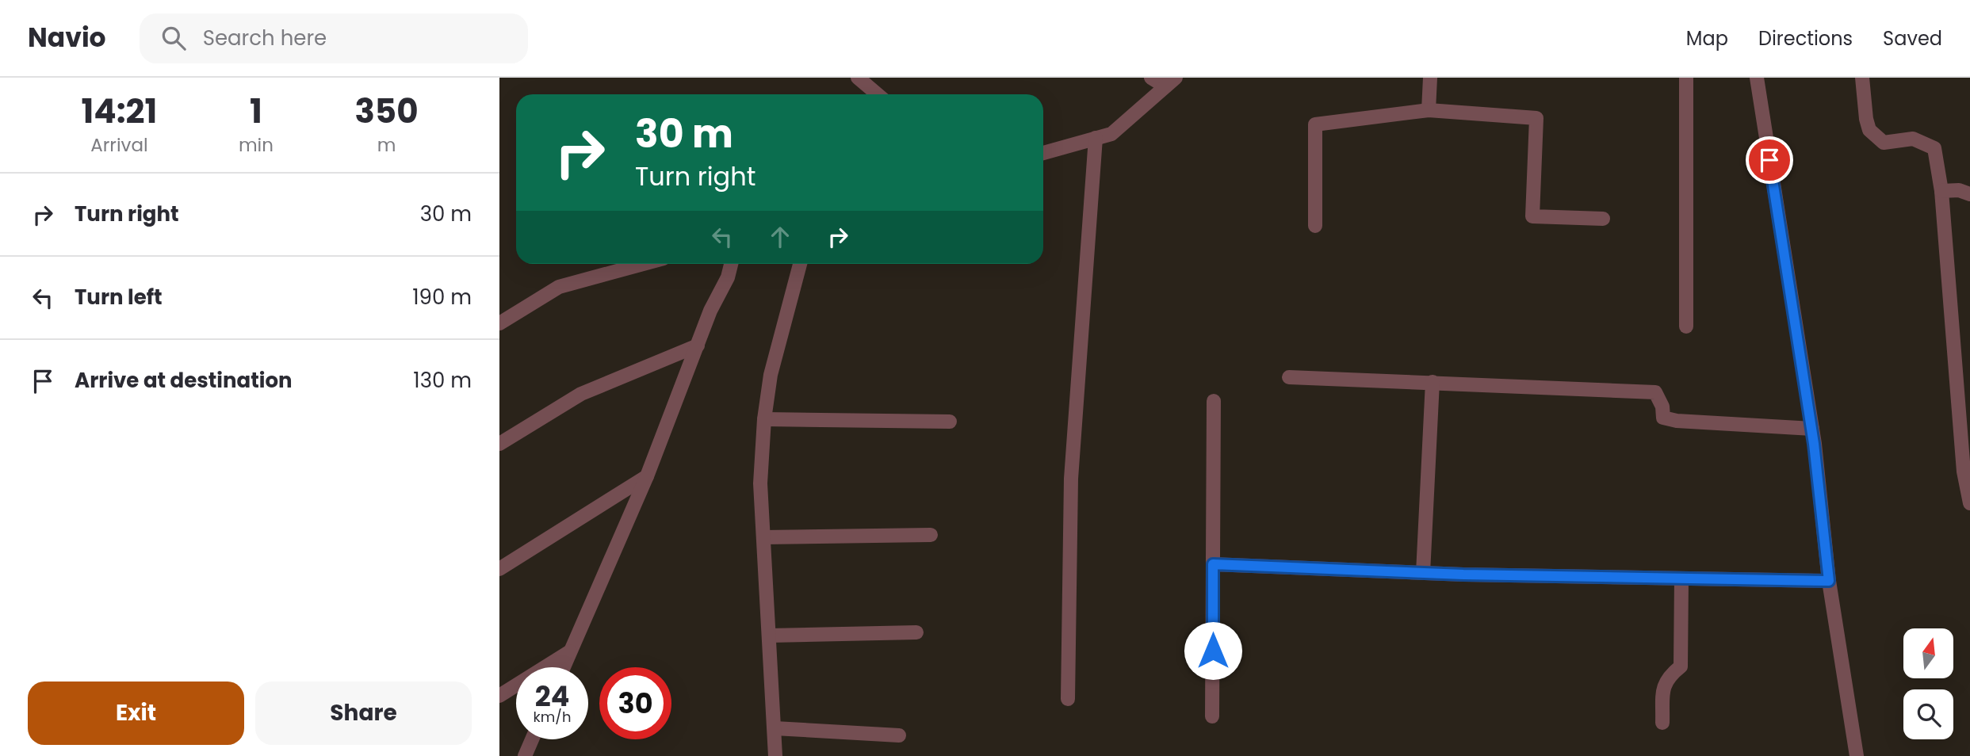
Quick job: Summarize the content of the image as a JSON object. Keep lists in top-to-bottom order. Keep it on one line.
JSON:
{"north":"top","page":{"header":"Navio","search":"Search here","nav":["Map","Directions","Saved"],"eta":["14:21","Arrival","1","min","350","m"],"turn":["30 m","Turn right"],"list":[{"name":"Turn right","value":"30 m"},{"name":"Turn left","value":"190 m"},{"name":"Arrive at destination","value":"130 m"}],"speed":"24 km/h","limit":"30","buttons":["Exit","Share"]}}
